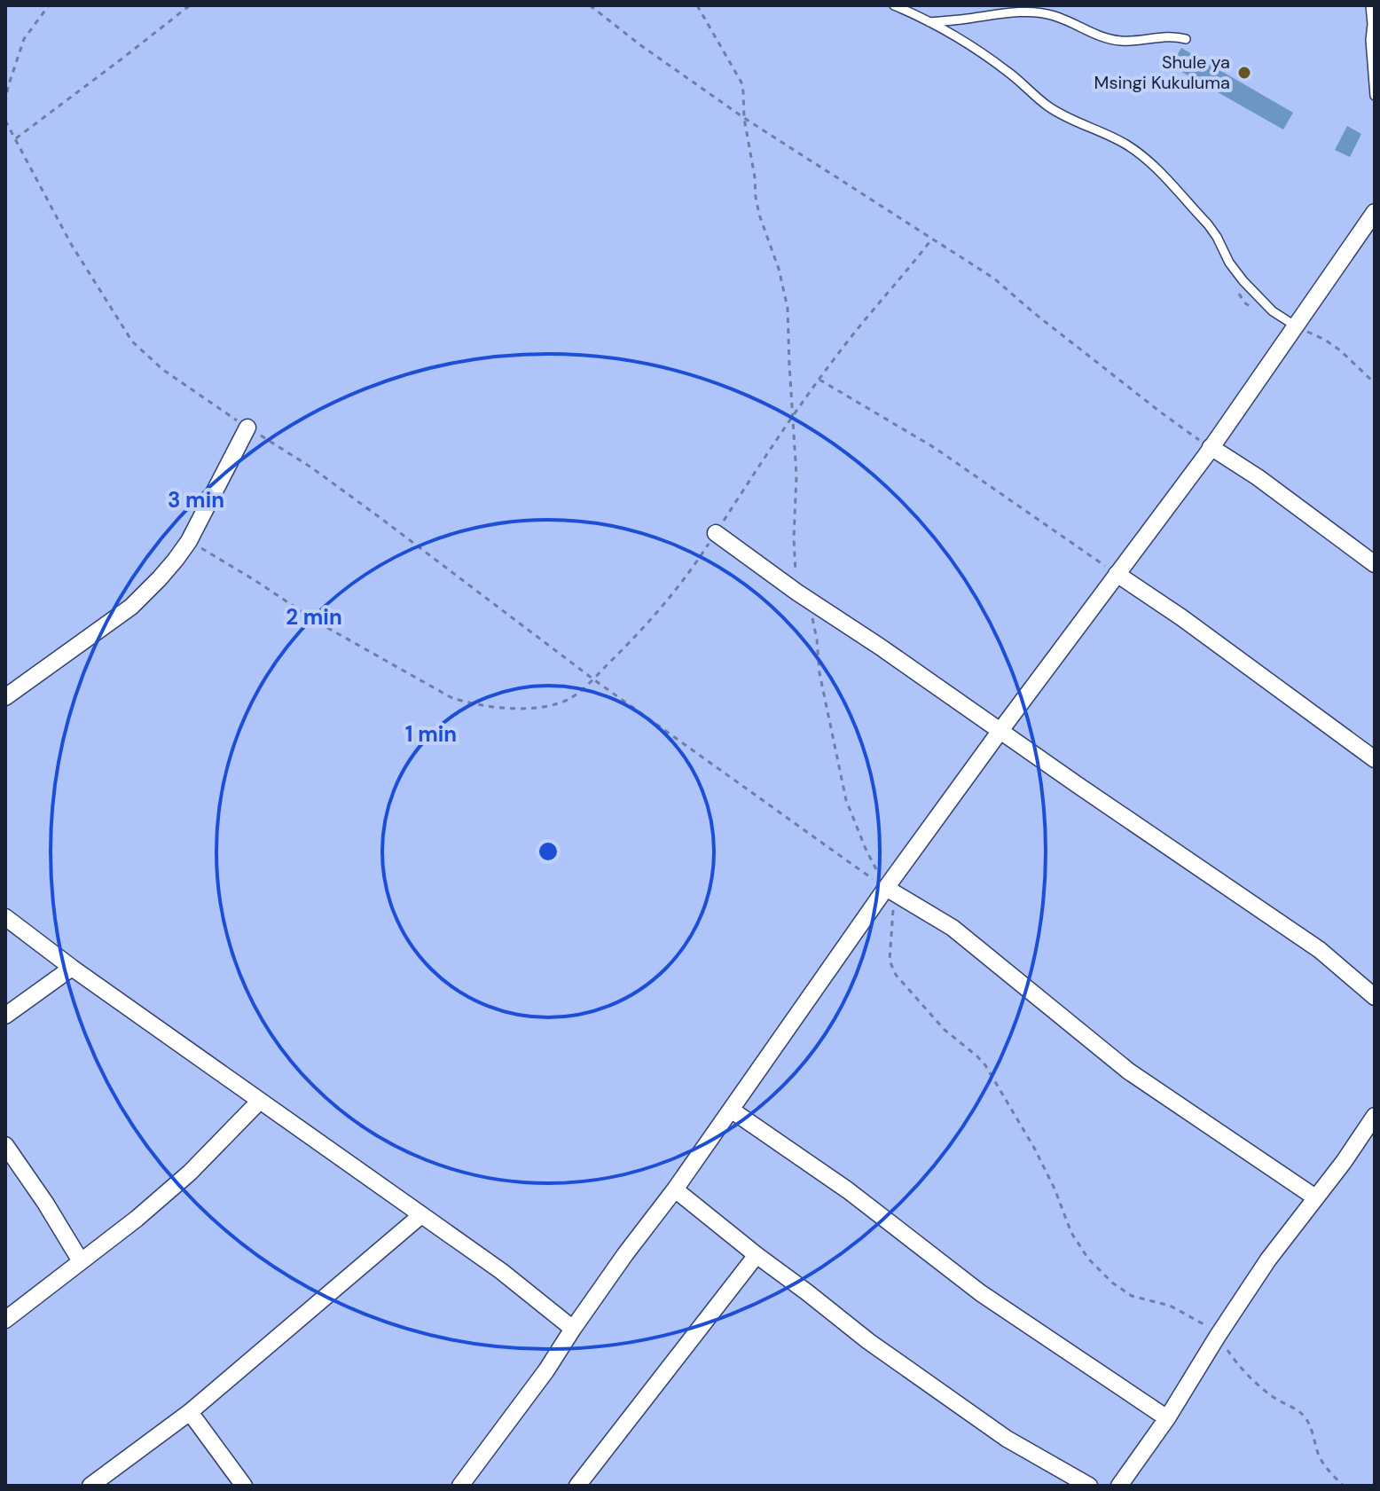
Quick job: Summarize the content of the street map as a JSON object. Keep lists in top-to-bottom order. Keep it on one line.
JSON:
{"places":["Shule ya Msingi Kukuluma"],"rings":["3 min","2 min","1 min"]}
